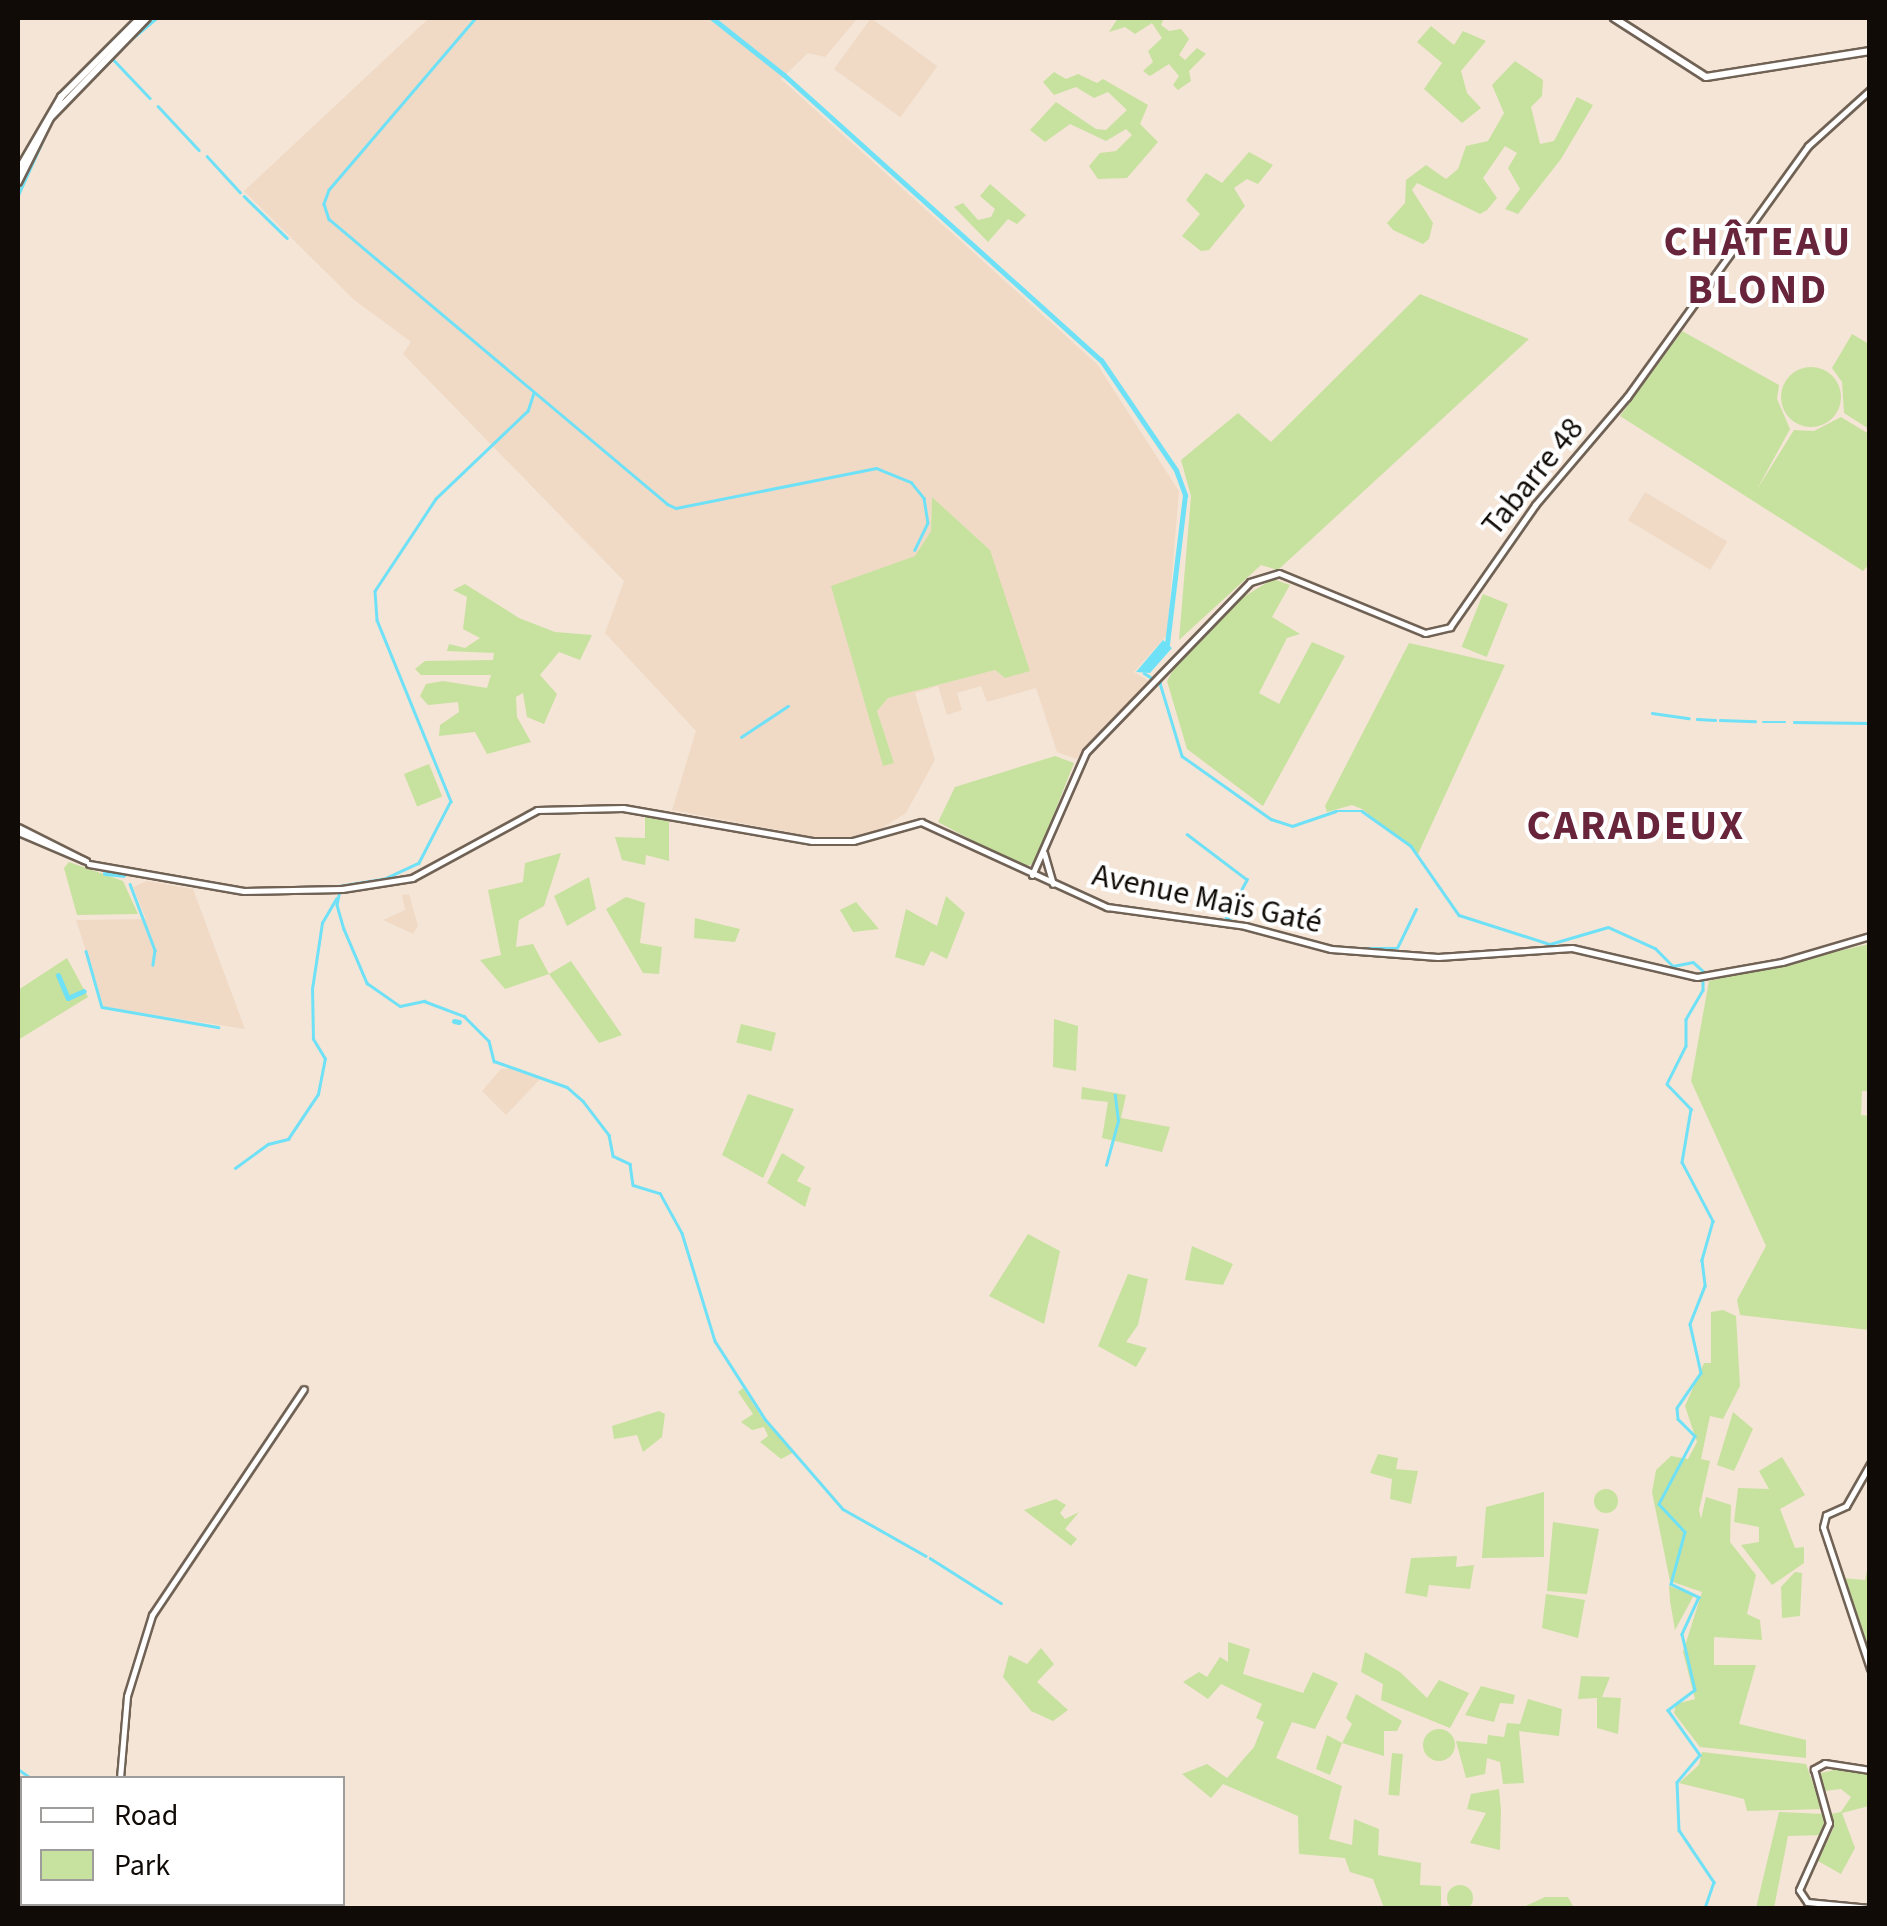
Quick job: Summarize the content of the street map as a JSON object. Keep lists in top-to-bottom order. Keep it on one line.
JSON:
{"streets":{"street":["Tabarre 48","Avenue Maïs Gaté"]},"districts":["CHÂTEAU BLOND","CARADEUX"],"legend":["Road","Park"]}
